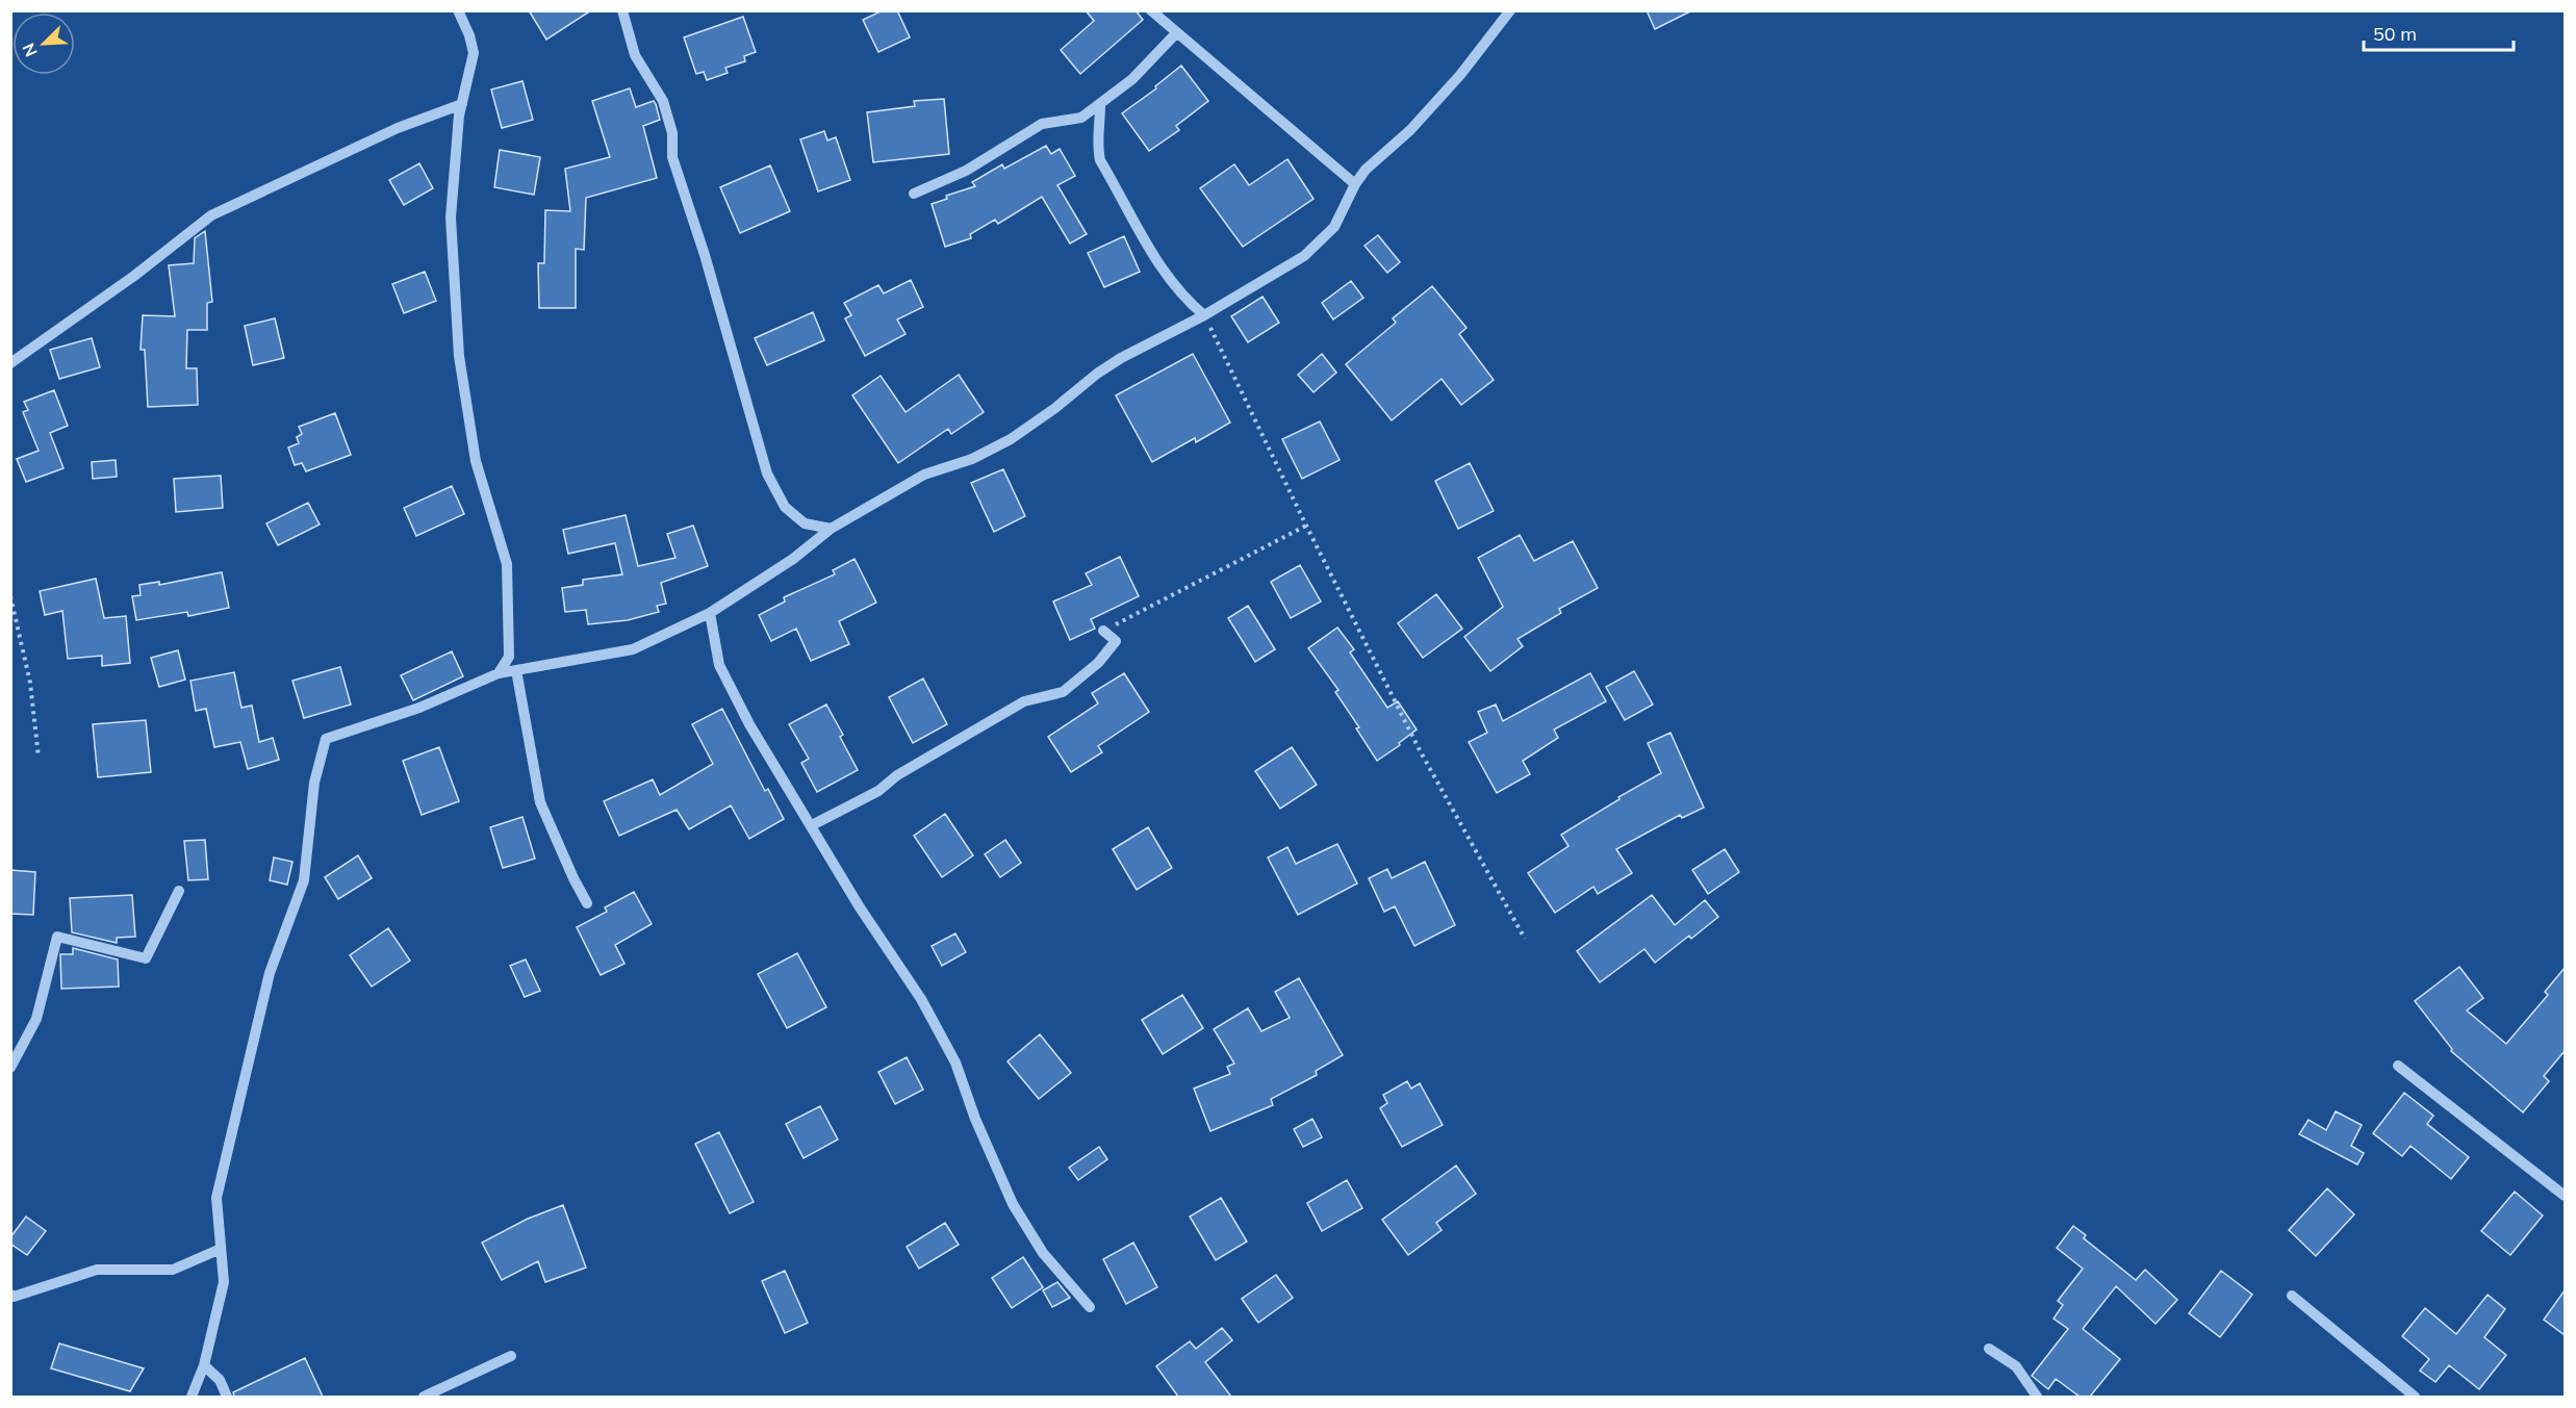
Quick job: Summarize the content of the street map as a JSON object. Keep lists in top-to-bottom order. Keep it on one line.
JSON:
{"scale_bar":"50 m","north":"bottom left"}
